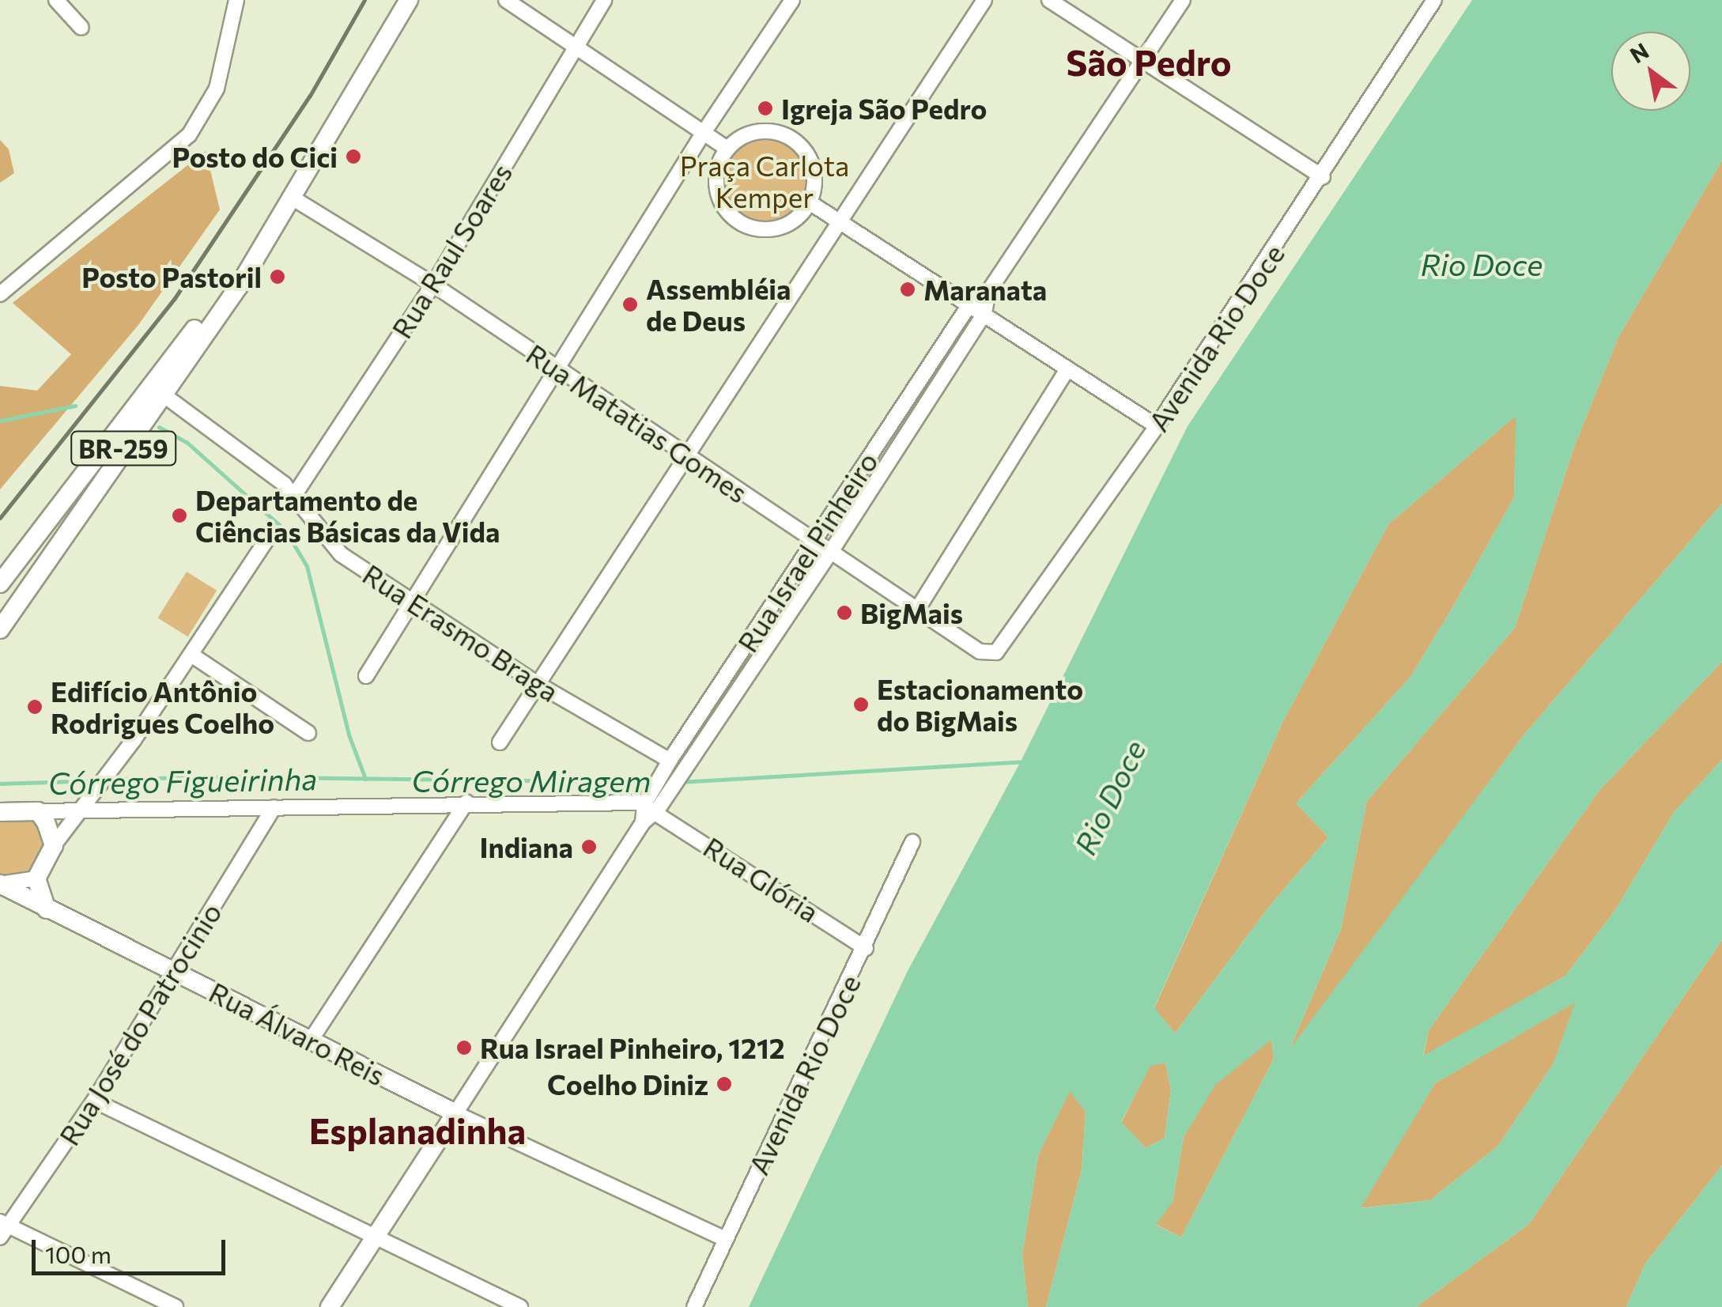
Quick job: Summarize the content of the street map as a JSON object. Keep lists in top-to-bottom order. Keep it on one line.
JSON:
{"streets":{"main road":["BR-259","Rua Israel Pinheiro","Rua Álvaro Reis"],"street":["Rua Raul Soares","Avenida Rio Doce","Rua Matatias Gomes","Rua Erasmo Braga","Rua Glória","Rua José do Patrocinio"]},"crossings":[["Rua Raul Soares","Rua Matatias Gomes"],["Rua Raul Soares","Rua Erasmo Braga"],["Avenida Rio Doce","Rua Matatias Gomes"],["Avenida Rio Doce","Rua Glória"],["Avenida Rio Doce","Rua Álvaro Reis"],["Rua Matatias Gomes","BR-259"],["Rua Matatias Gomes","Rua Israel Pinheiro"],["BR-259","Rua Erasmo Braga"],["Rua Israel Pinheiro","Rua Erasmo Braga"],["Rua Israel Pinheiro","Rua Glória"],["Rua Israel Pinheiro","Rua Álvaro Reis"],["Rua José do Patrocinio","Rua Álvaro Reis"]],"districts":["São Pedro","Esplanadinha"],"water":["Rio Doce","Córrego Figueirinha","Córrego Miragem"],"parks":["Praça Carlota Kemper"],"places":["Igreja São Pedro","Posto do Cici","Posto Pastoril","Maranata","Assembléia de Deus","Departamento de Ciências Básicas da Vida","BigMais","Estacionamento do BigMais","Edifício Antônio Rodrigues Coelho","Indiana","Rua Israel Pinheiro, 1212","Coelho Diniz"],"scale_bar":"100 m","north":"top left"}
